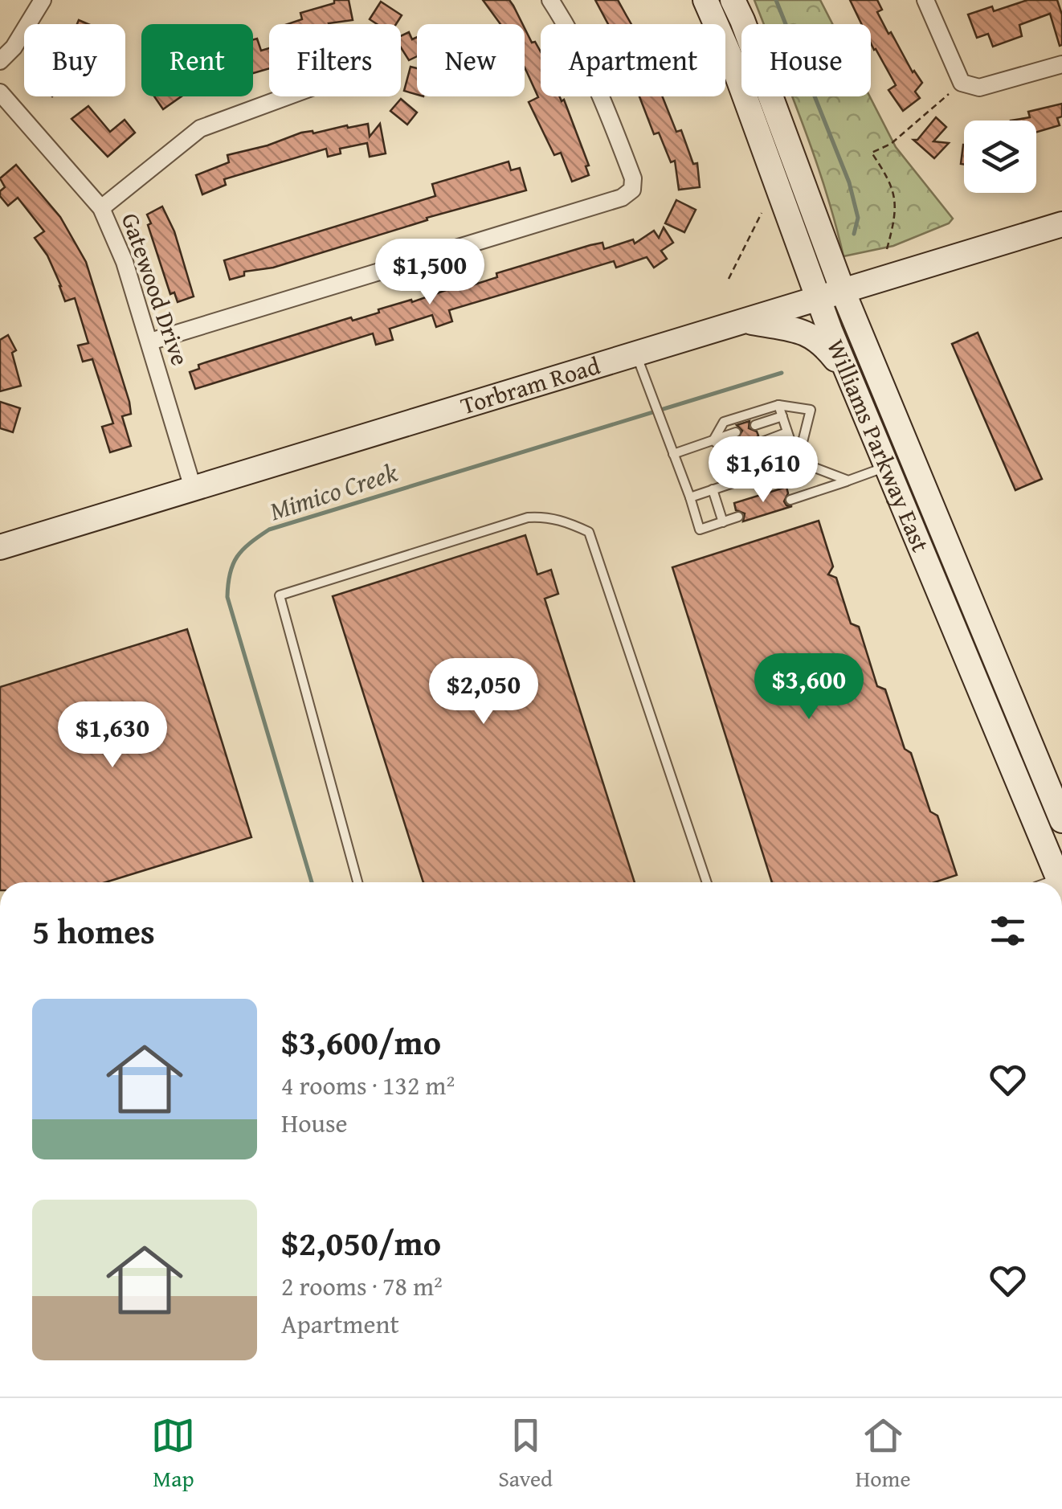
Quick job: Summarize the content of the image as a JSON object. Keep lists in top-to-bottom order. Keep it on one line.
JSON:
{"streets":{"main road":["Torbram Road","Williams Parkway East"],"street":["Gatewood Drive"]},"crossings":[["Gatewood Drive","Torbram Road"],["Torbram Road","Williams Parkway East"]],"water":["Mimico Creek"],"page":{"chip":["Buy","Rent","Filters","New","Apartment","House"],"price":["$1,500","$1,610","$3,600","$2,050","$1,630"],"heading":"5 homes","list":[{"name":"$3,600/mo","note":"4 rooms · 132 m² · House"},{"name":"$2,050/mo","note":"2 rooms · 78 m² · Apartment"}],"tabs":["Map","Saved","Home"]}}
